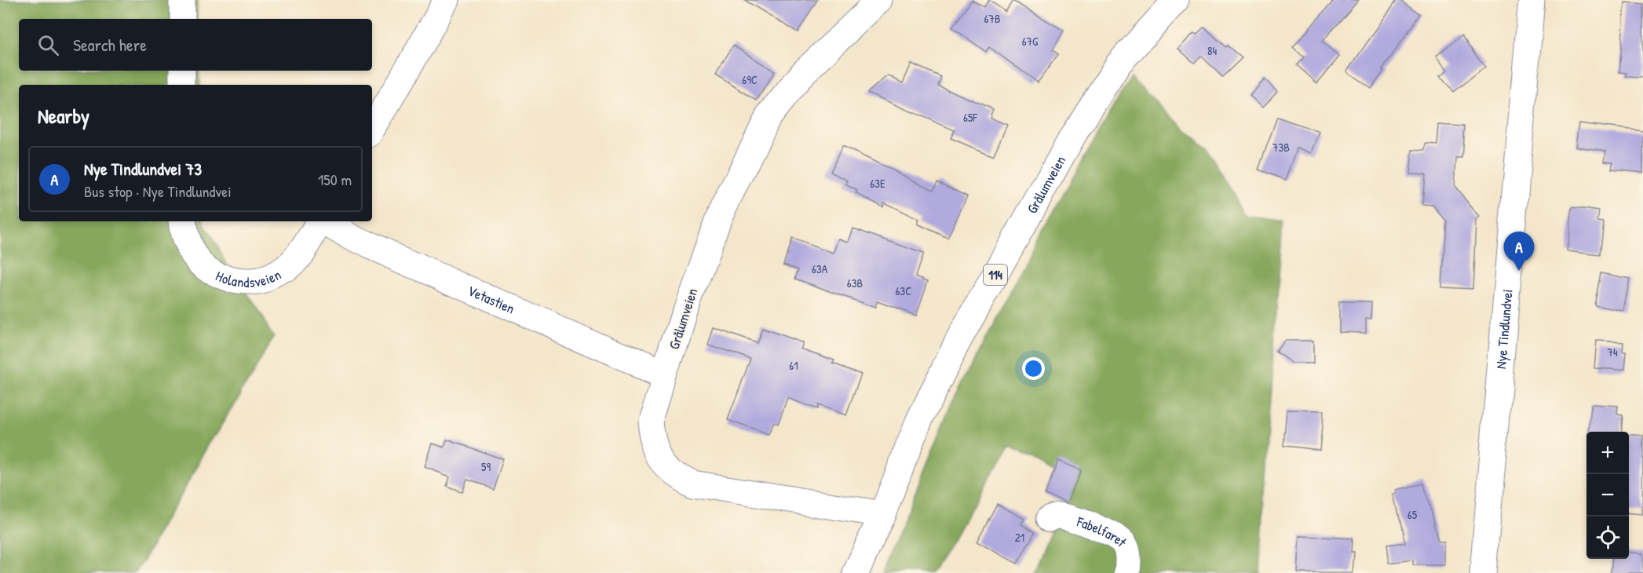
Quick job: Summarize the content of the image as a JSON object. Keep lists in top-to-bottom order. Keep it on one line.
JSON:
{"streets":{"street":["Grålumveien","Holandsveien","114","Vetastien","Nye Tindlundvei","Fabelfaret"]},"crossings":[["Grålumveien","Vetastien"]],"house_numbers":["67B","67G","84","69C","65F","73B","63E","63A","63B","63C","74","61","59","65","21"],"page":{"search":"Search here","heading":"Nearby","list":[{"mark":"A","name":"Nye Tindlundvei 73","note":"Bus stop · Nye Tindlundvei","value":"150 m"}],"pins":"A","map_buttons":["+","−"]}}
